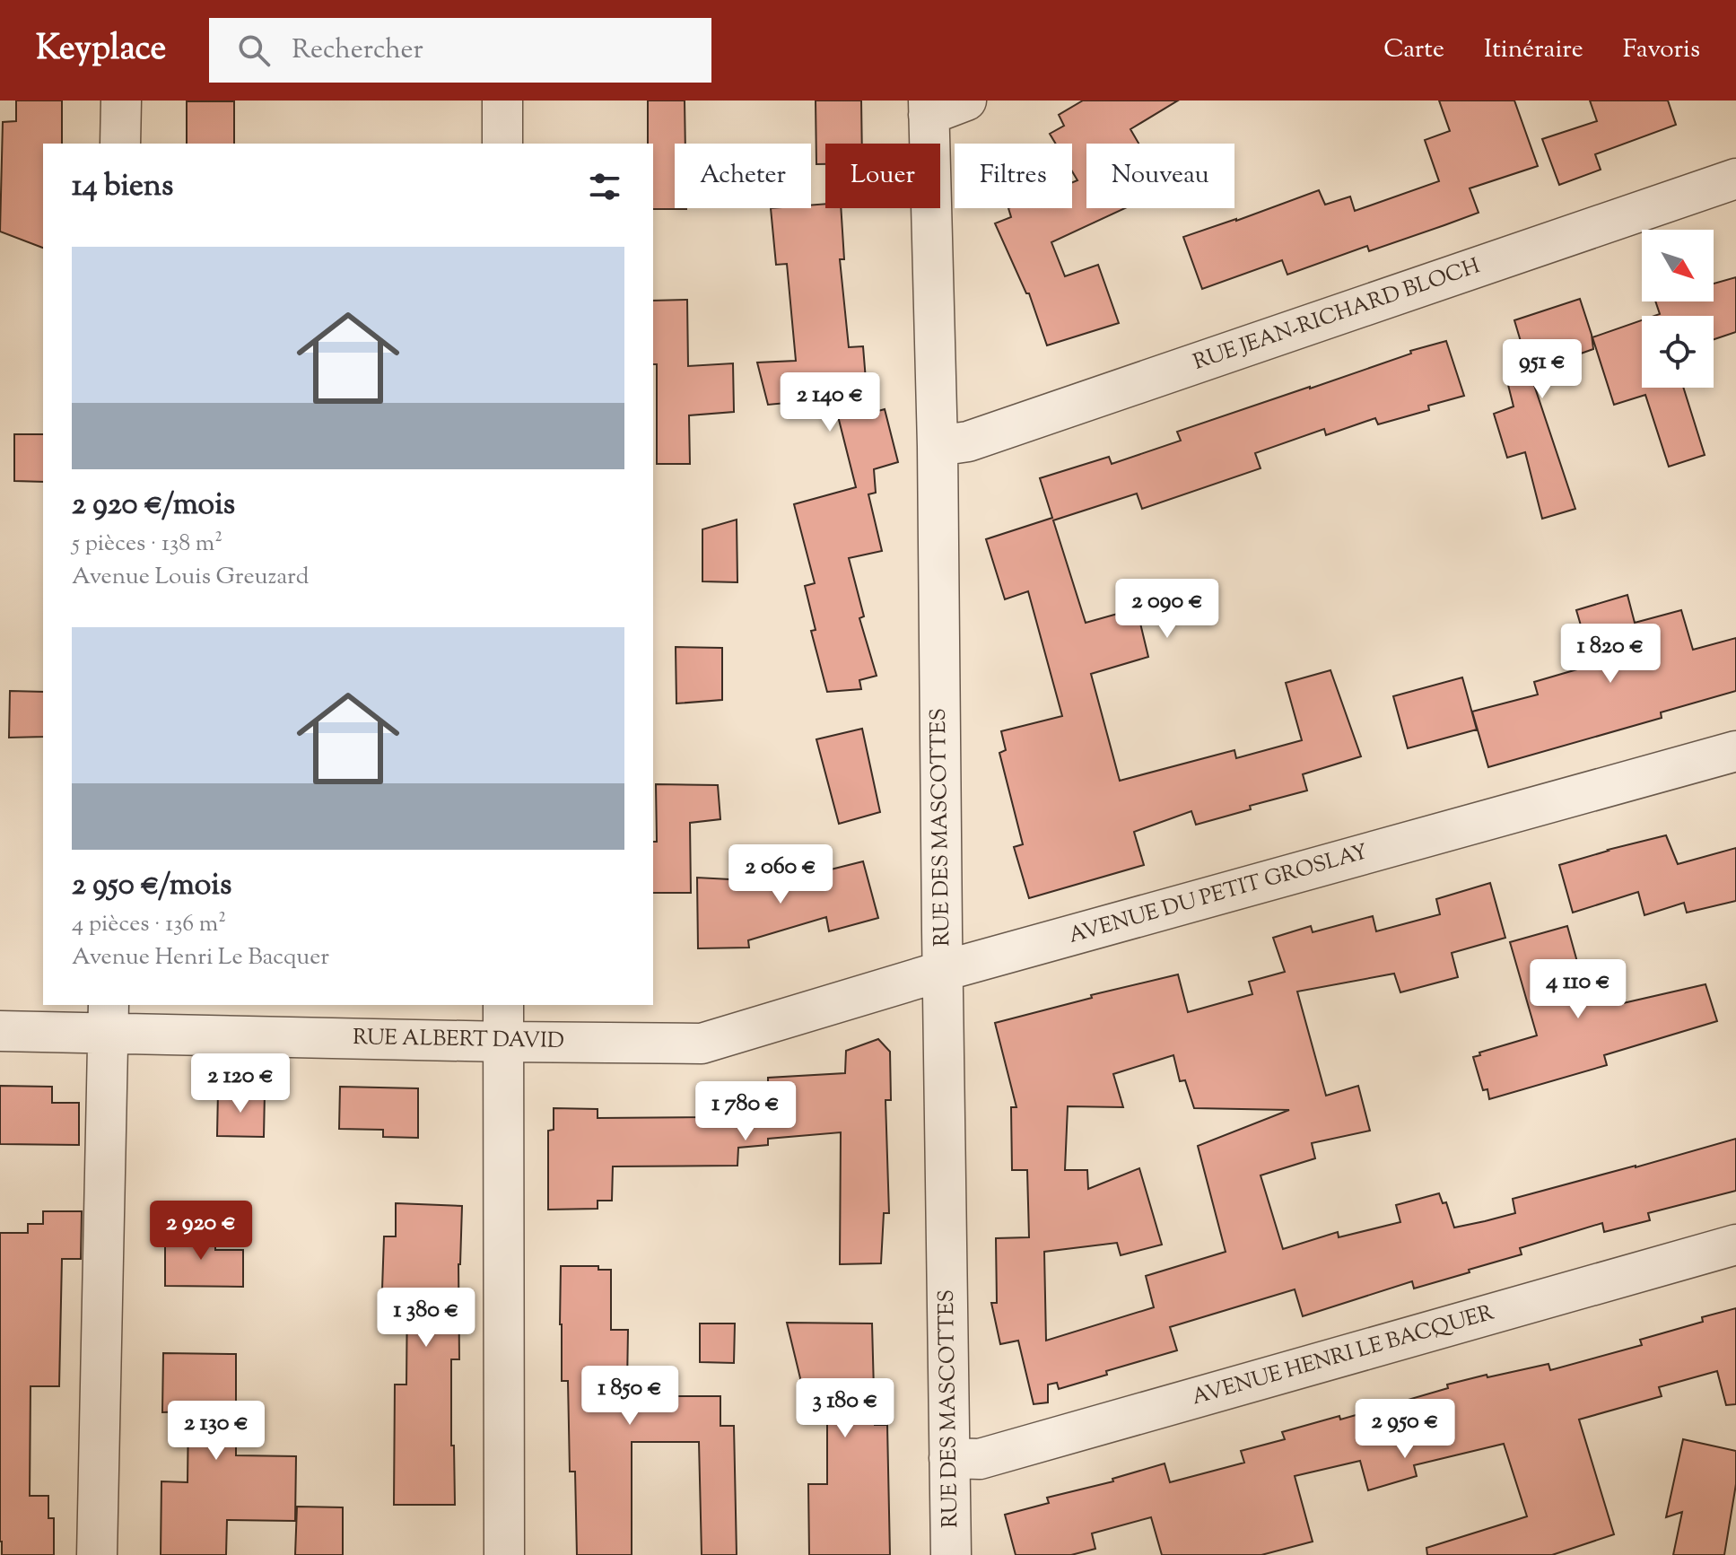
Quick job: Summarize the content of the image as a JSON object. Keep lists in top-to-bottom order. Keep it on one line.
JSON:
{"streets":{"street":["RUE JEAN-RICHARD BLOCH","RUE DES MASCOTTES","AVENUE DU PETIT GROSLAY","RUE ALBERT DAVID","AVENUE HENRI LE BACQUER"]},"crossings":[["RUE JEAN-RICHARD BLOCH","RUE DES MASCOTTES"],["RUE DES MASCOTTES","AVENUE DU PETIT GROSLAY"],["RUE DES MASCOTTES","AVENUE HENRI LE BACQUER"],["AVENUE DU PETIT GROSLAY","RUE ALBERT DAVID"]],"north":"bottom right","page":{"header":"Keyplace","search":"Rechercher","nav":["Carte","Itinéraire","Favoris"],"chip":["Acheter","Louer","Filtres","Nouveau"],"heading":"14 biens","list":[{"name":"2 920 €/mois","note":"5 pièces · 138 m² · Avenue Louis Greuzard"},{"name":"2 950 €/mois","note":"4 pièces · 136 m² · Avenue Henri Le Bacquer"}],"price":["951 €","2 140 €","2 090 €","1 820 €","2 060 €","4 110 €","2 120 €","1 780 €","2 920 €","1 380 €","1 850 €","3 180 €","2 950 €","2 130 €"]}}
